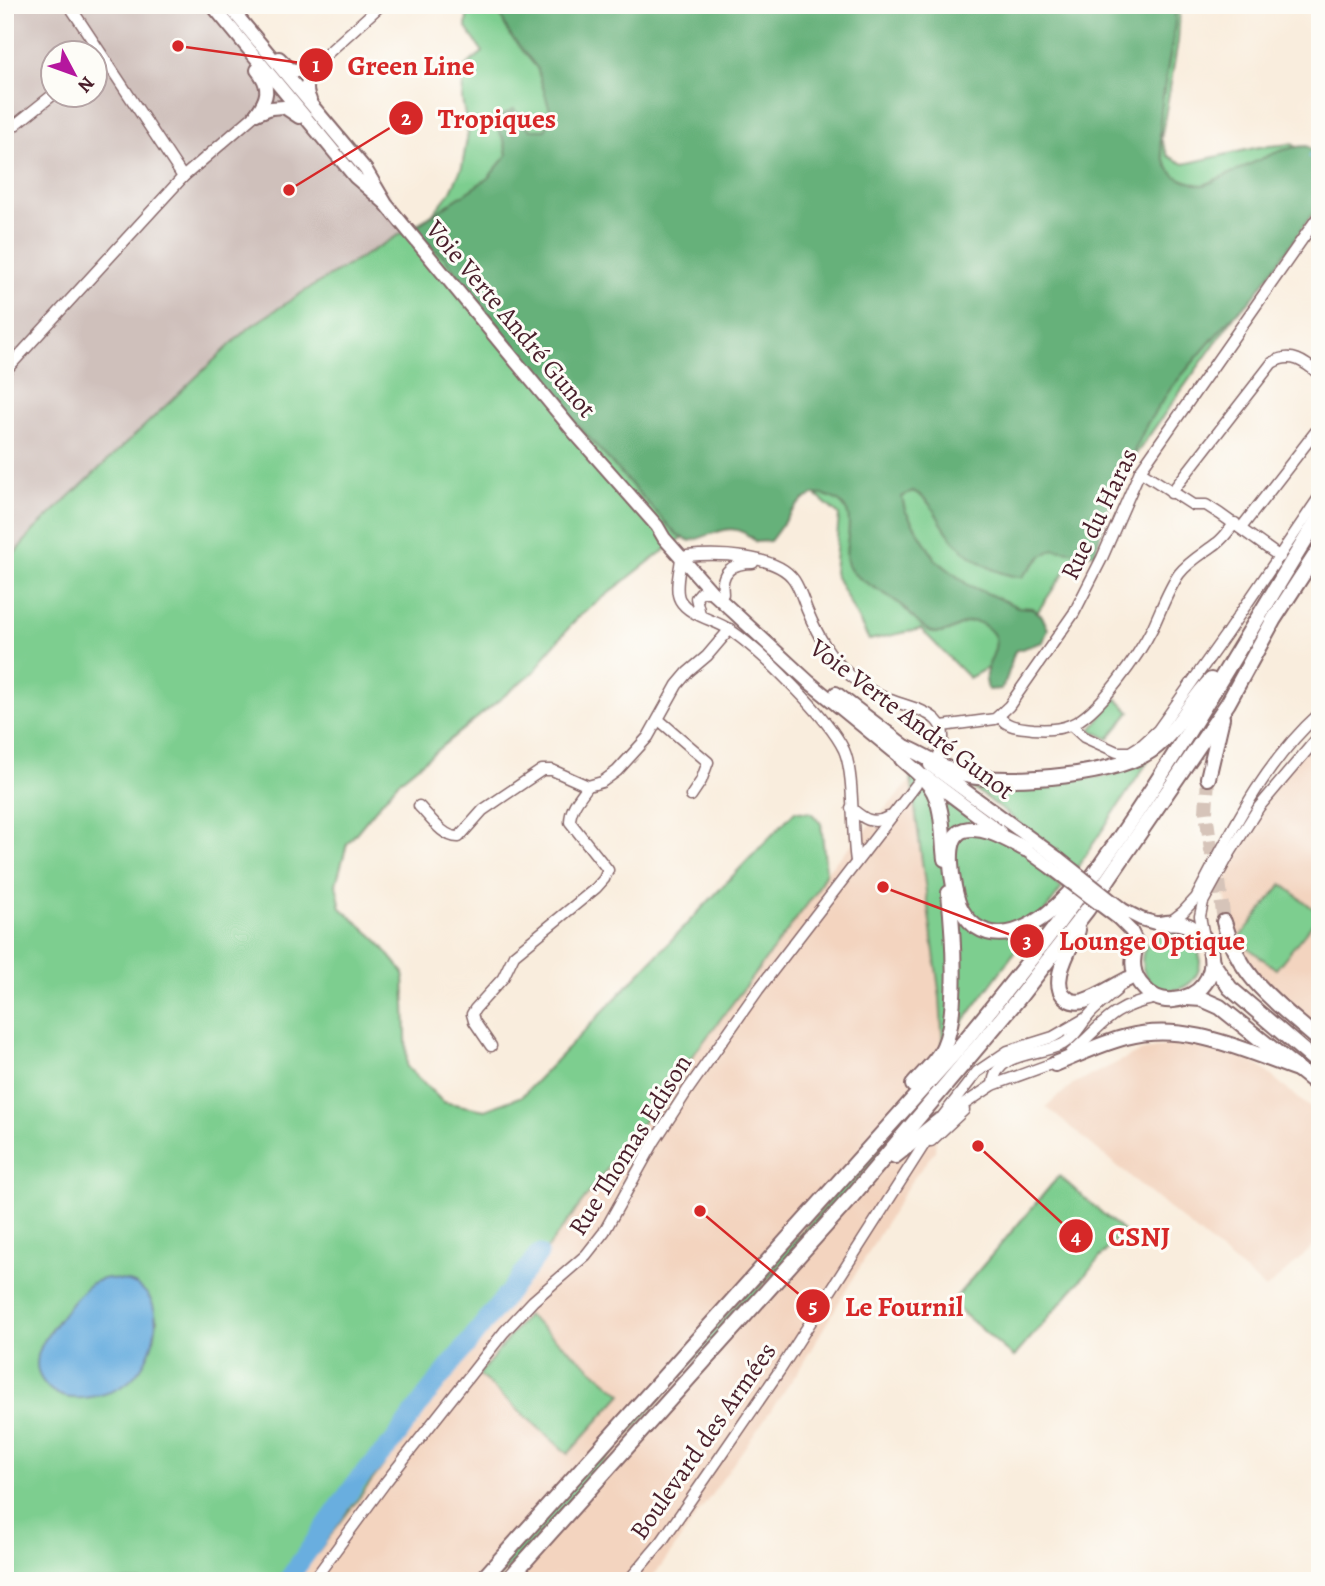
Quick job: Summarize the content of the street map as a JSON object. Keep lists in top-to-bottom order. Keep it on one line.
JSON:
{"streets":{"main road":["Voie Verte André Gunot"],"street":["Rue du Haras","Rue Thomas Edison","Boulevard des Armées"]},"places":["Green Line","Tropiques","Lounge Optique","CSNJ","Le Fournil"],"north":"bottom right"}
